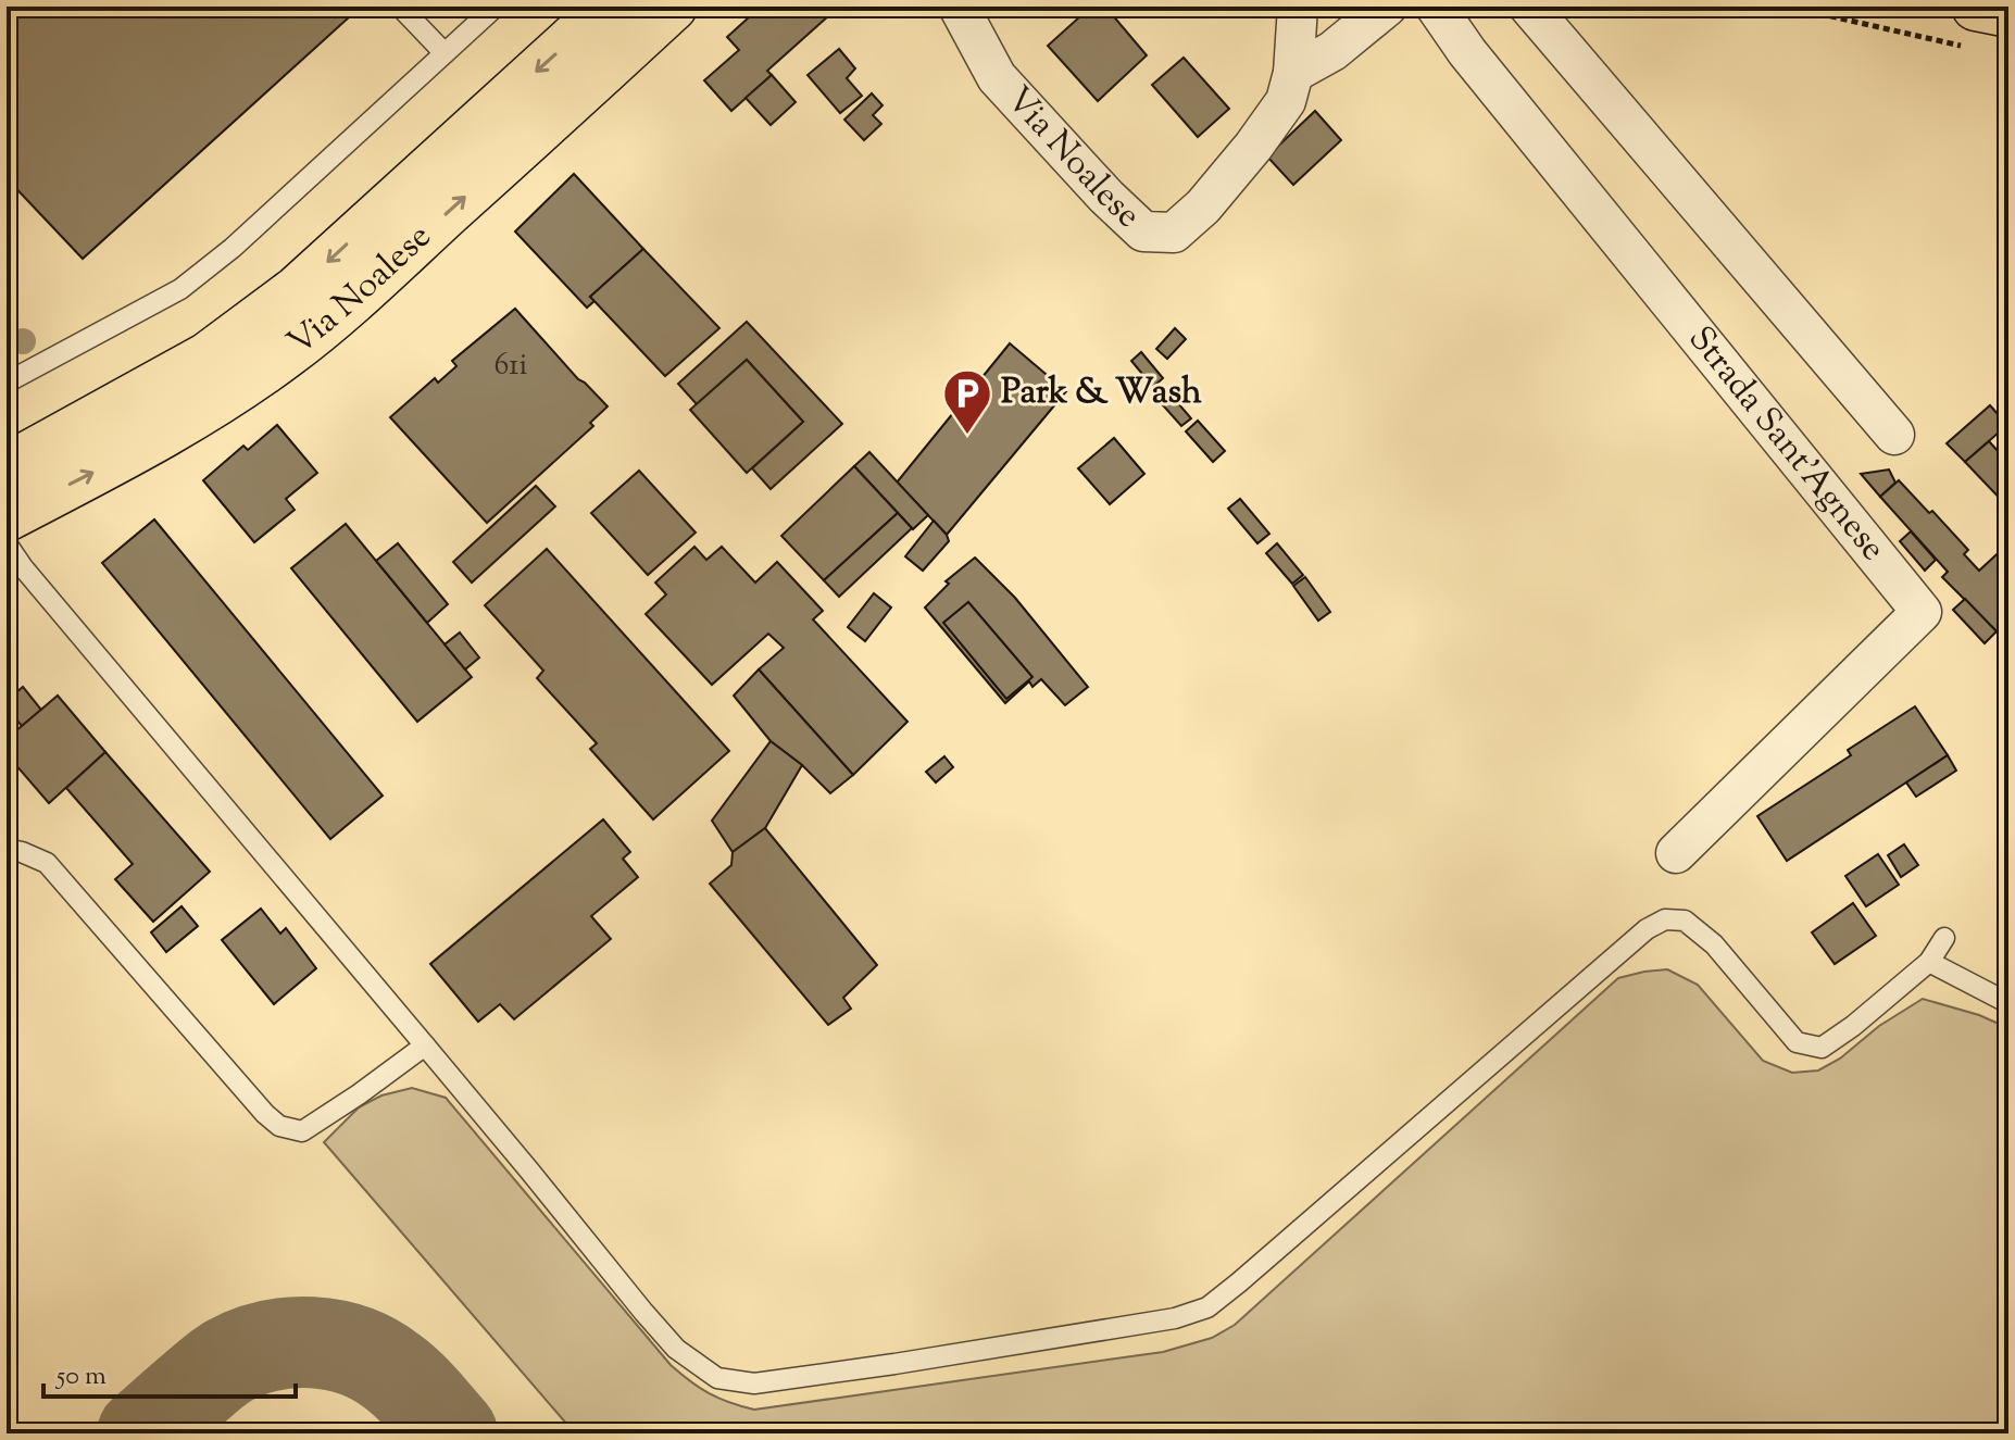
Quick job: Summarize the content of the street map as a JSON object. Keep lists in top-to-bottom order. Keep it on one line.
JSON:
{"streets":{"main road":["Via Noalese"],"street":["Strada Sant'Agnese"]},"places":{"parking":["Park & Wash"]},"house_numbers":["61i"],"scale_bar":"50 m"}
